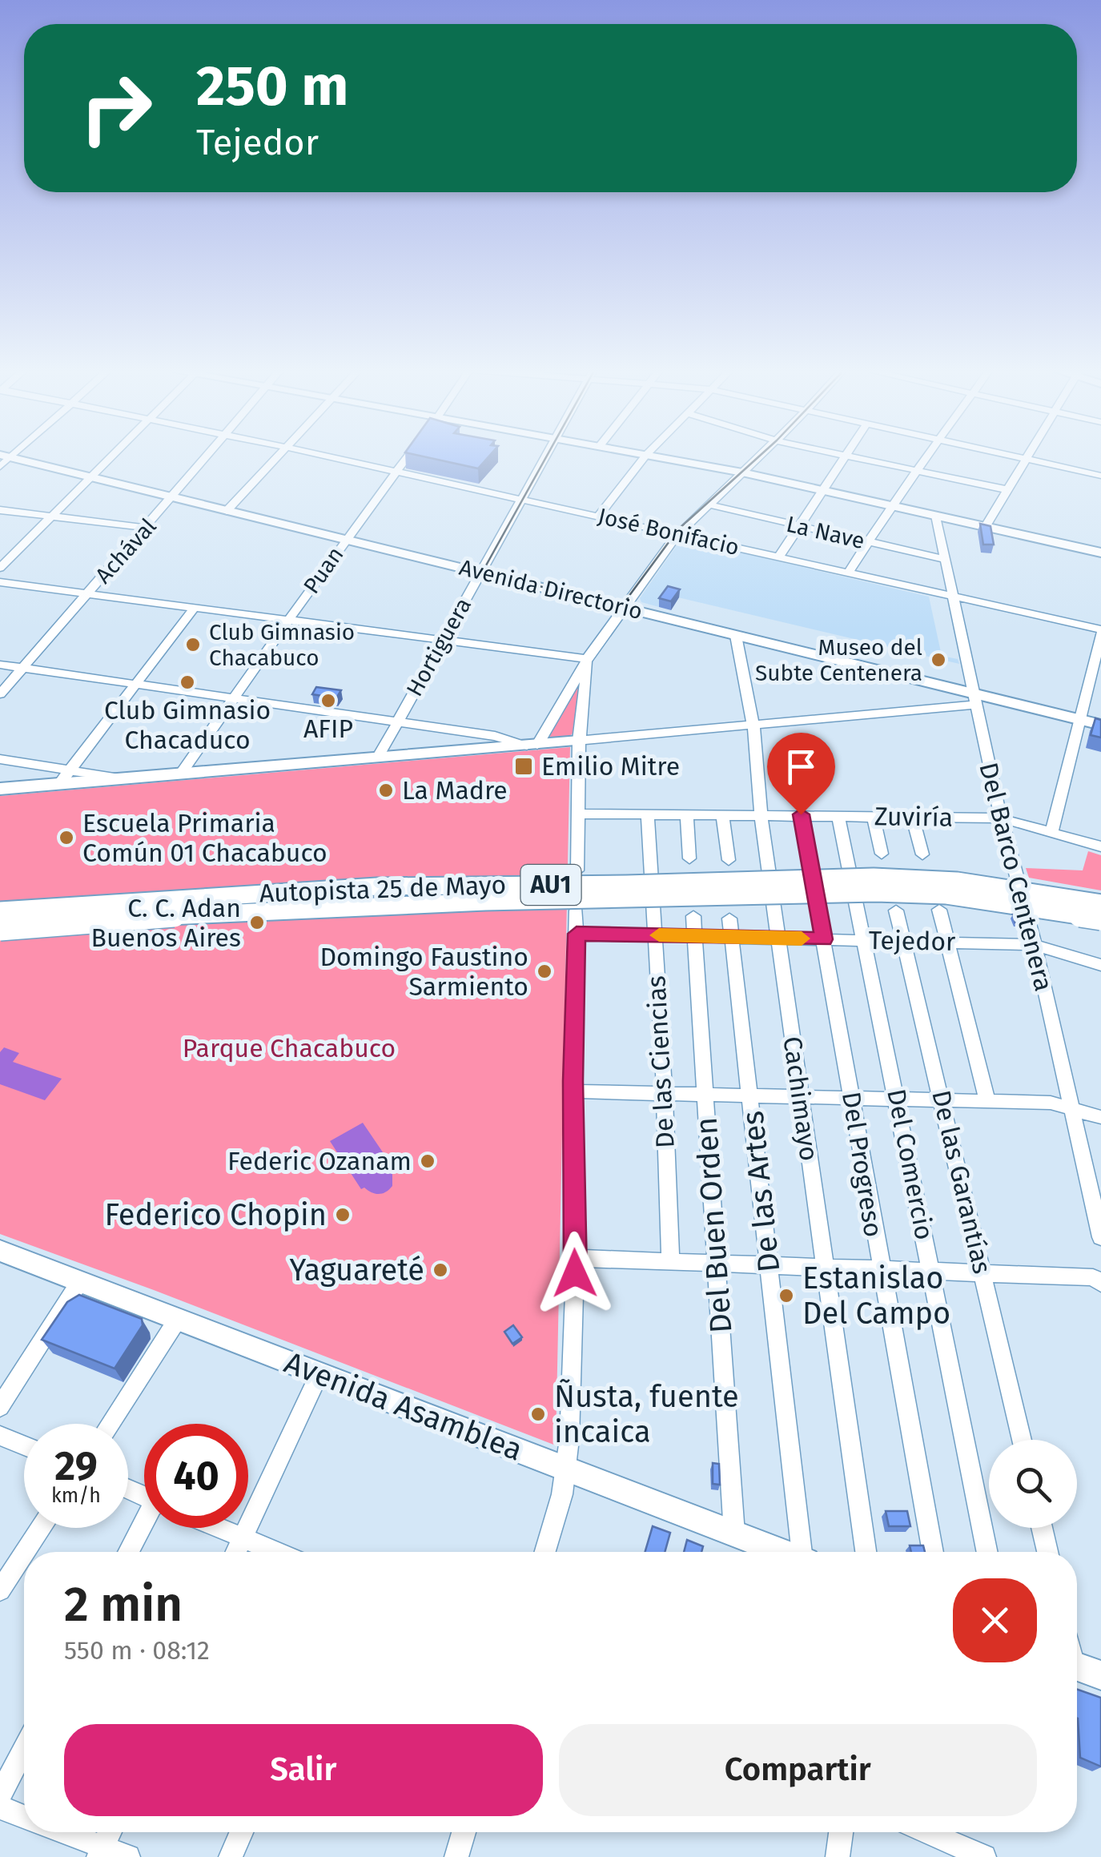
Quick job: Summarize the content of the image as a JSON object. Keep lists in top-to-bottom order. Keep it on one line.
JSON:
{"streets":{"highway":["AU1","Autopista 25 de Mayo"],"main road":["Avenida Directorio","Avenida Asamblea"],"street":["José Bonifacio","La Nave","Achával","Puan","Hortiguera","Zuviría","Del Barco Centenera","Tejedor","De las Ciencias","Cachimayo","Del Progreso","Del Comercio","De las Garantías","De las Artes","Del Buen Orden"]},"crossings":[["José Bonifacio","Puan"],["José Bonifacio","Hortiguera"],["José Bonifacio","Del Barco Centenera"],["La Nave","Del Barco Centenera"],["Achával","Avenida Directorio"],["Puan","Avenida Directorio"],["Avenida Directorio","Hortiguera"],["Avenida Directorio","Del Barco Centenera"],["Avenida Directorio","Cachimayo"],["Zuviría","Del Barco Centenera"],["Zuviría","De las Ciencias"],["Zuviría","Cachimayo"],["Zuviría","Del Progreso"],["Zuviría","Del Comercio"],["Del Barco Centenera","Tejedor"],["Tejedor","De las Ciencias"],["Tejedor","Cachimayo"],["Tejedor","Del Progreso"],["Tejedor","Del Comercio"],["Tejedor","De las Garantías"],["Tejedor","De las Artes"],["Tejedor","Del Buen Orden"],["Del Buen Orden","Avenida Asamblea"]],"parks":["Parque Chacabuco"],"places":{"other":["Club Gimnasio Chacabuco","Museo del Subte Centenera","Club Gimnasio Chacaduco","AFIP","La Madre","Escuela Primaria Común 01 Chacabuco","C. C. Adan Buenos Aires","Domingo Faustino Sarmiento","Federic Ozanam","Federico Chopin","Yaguareté","Estanislao Del Campo","Ñusta, fuente incaica"],"transit":["Emilio Mitre"]},"page":{"turn":["250 m","Tejedor"],"speed":"29 km/h","limit":"40","heading":["2 min","550 m · 08:12"],"buttons":["Salir","Compartir"]}}
